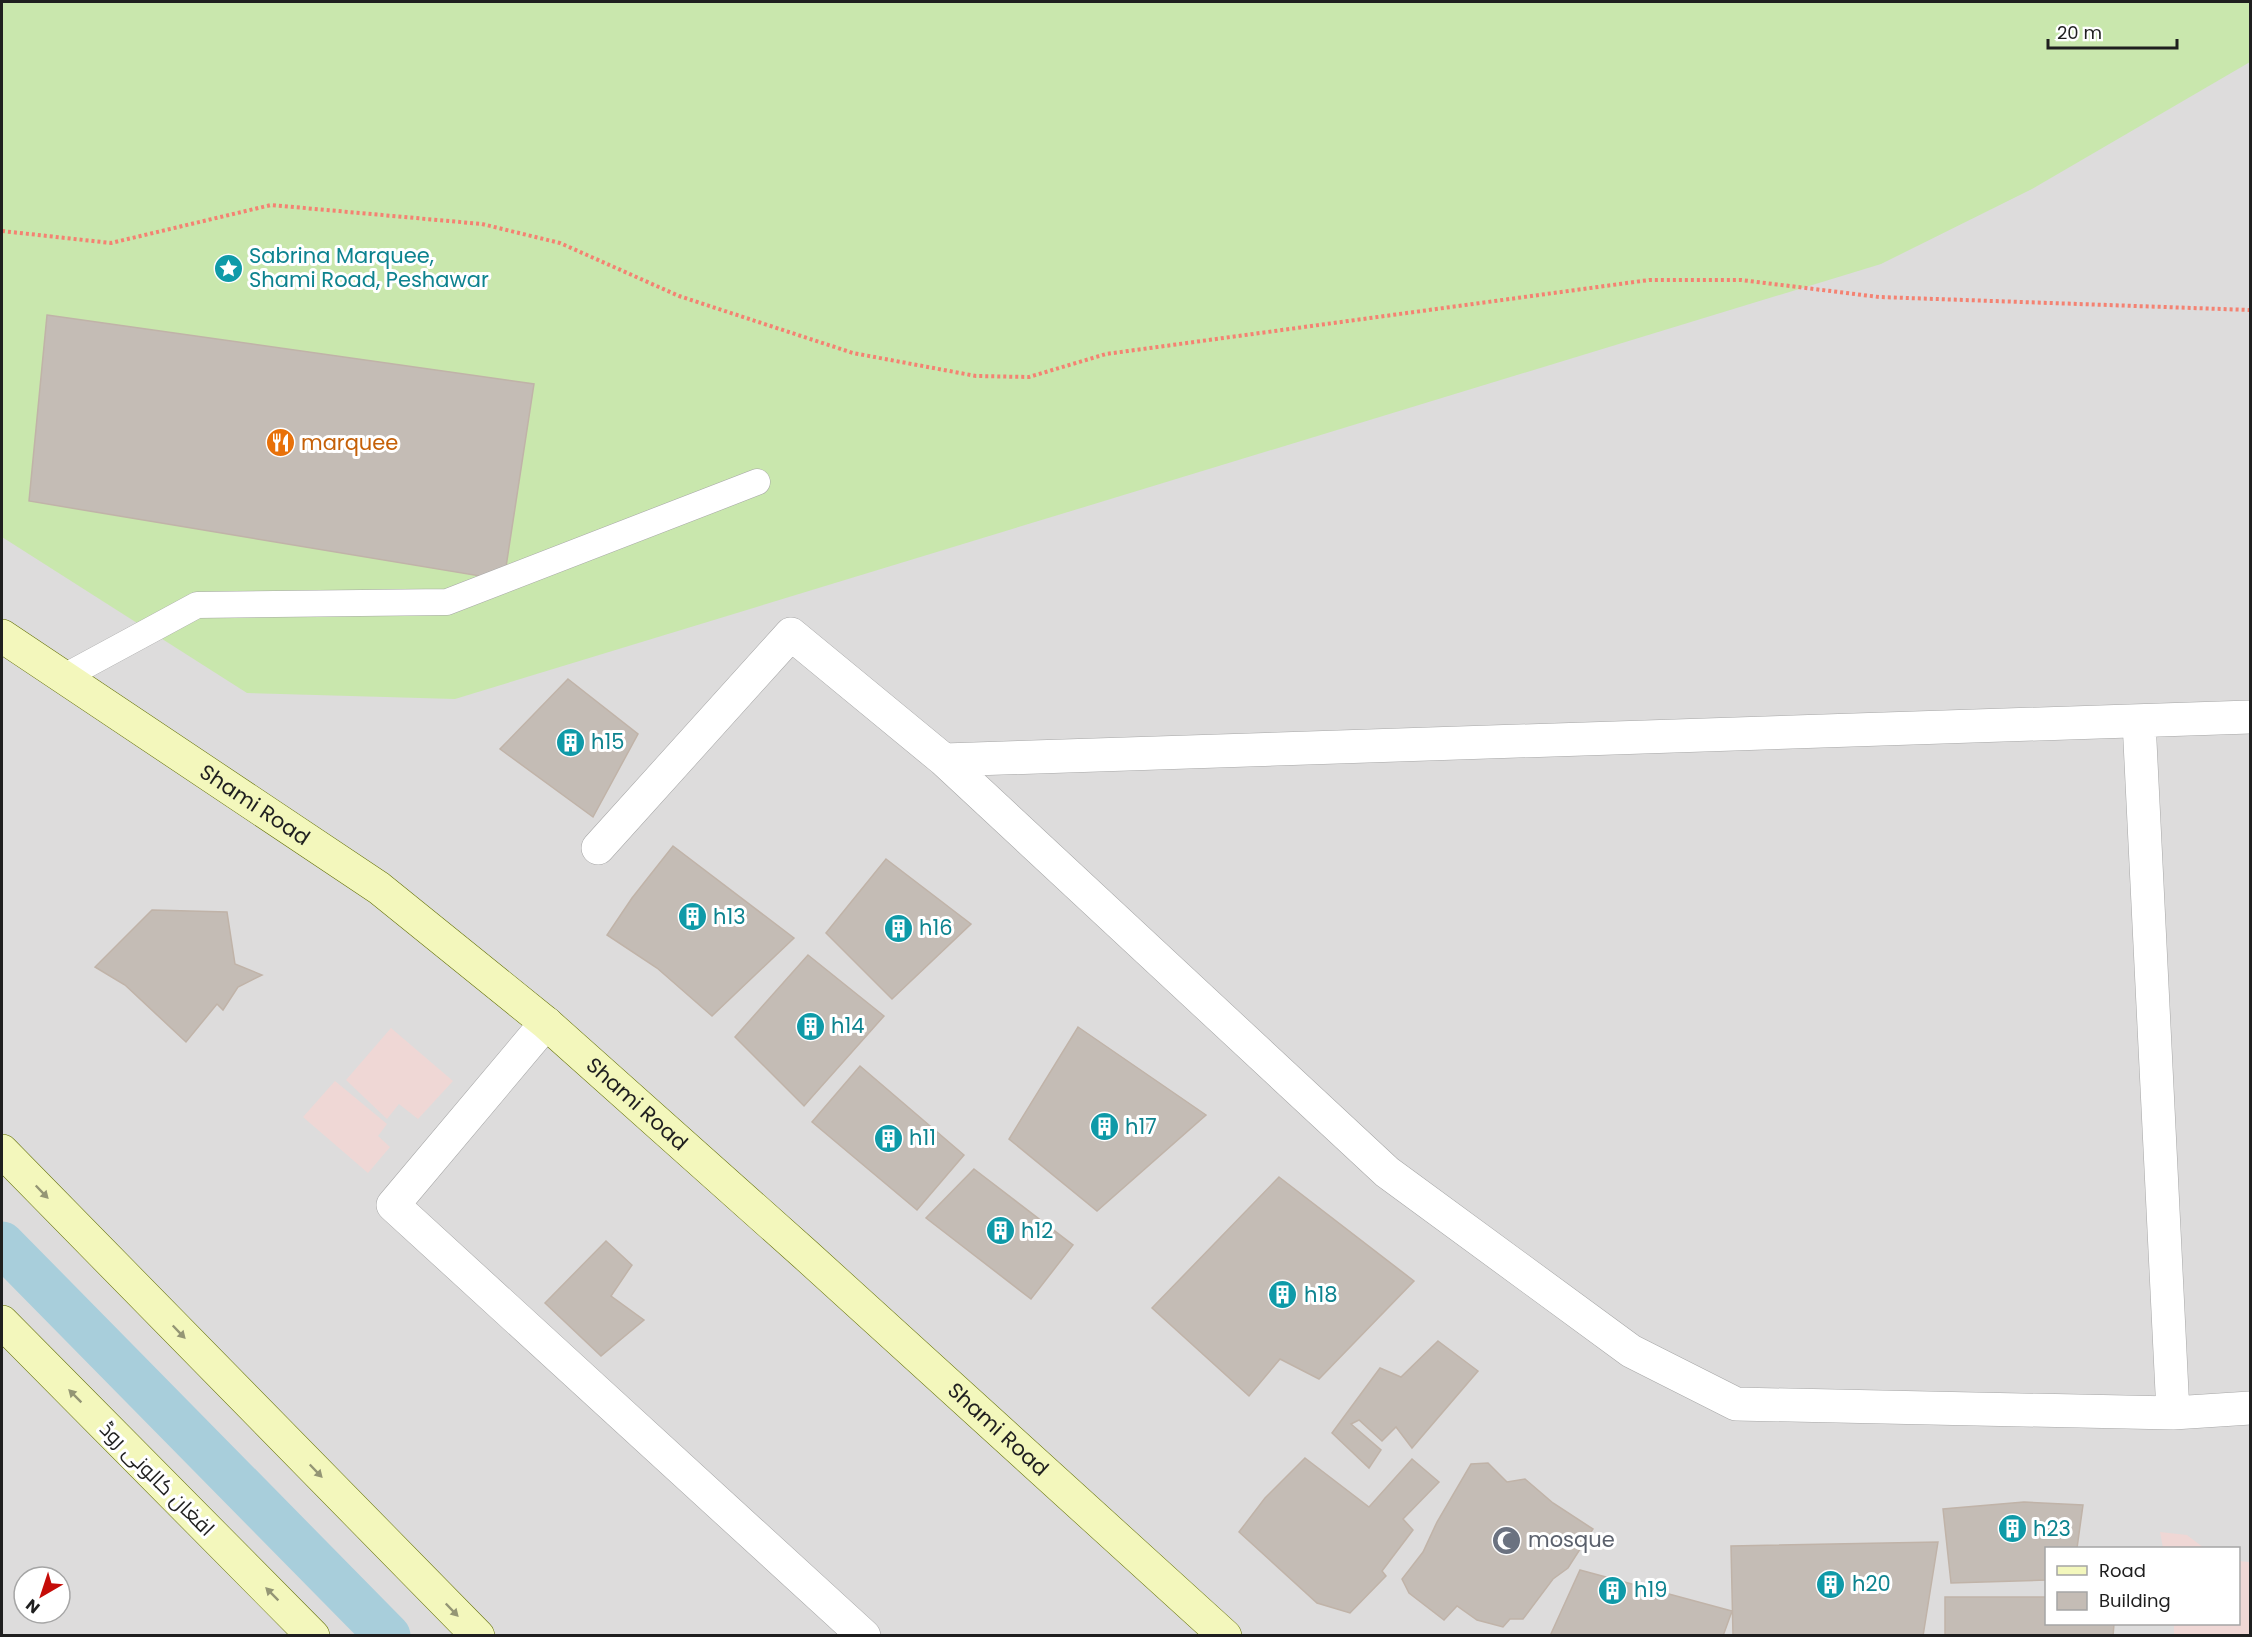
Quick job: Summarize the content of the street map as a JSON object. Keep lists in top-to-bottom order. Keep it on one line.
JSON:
{"streets":{"street":["Shami Road","افغان کالونی روڈ"]},"places":{"place":["Sabrina Marquee, Shami Road, Peshawar"],"restaurant":["marquee"],"building":["h15","h13","h16","h14","h17","h11","h12","h18","h23","h20","h19"],"mosque":["mosque"]},"legend":["Road","Building"],"scale_bar":"20 m","north":"bottom left"}
